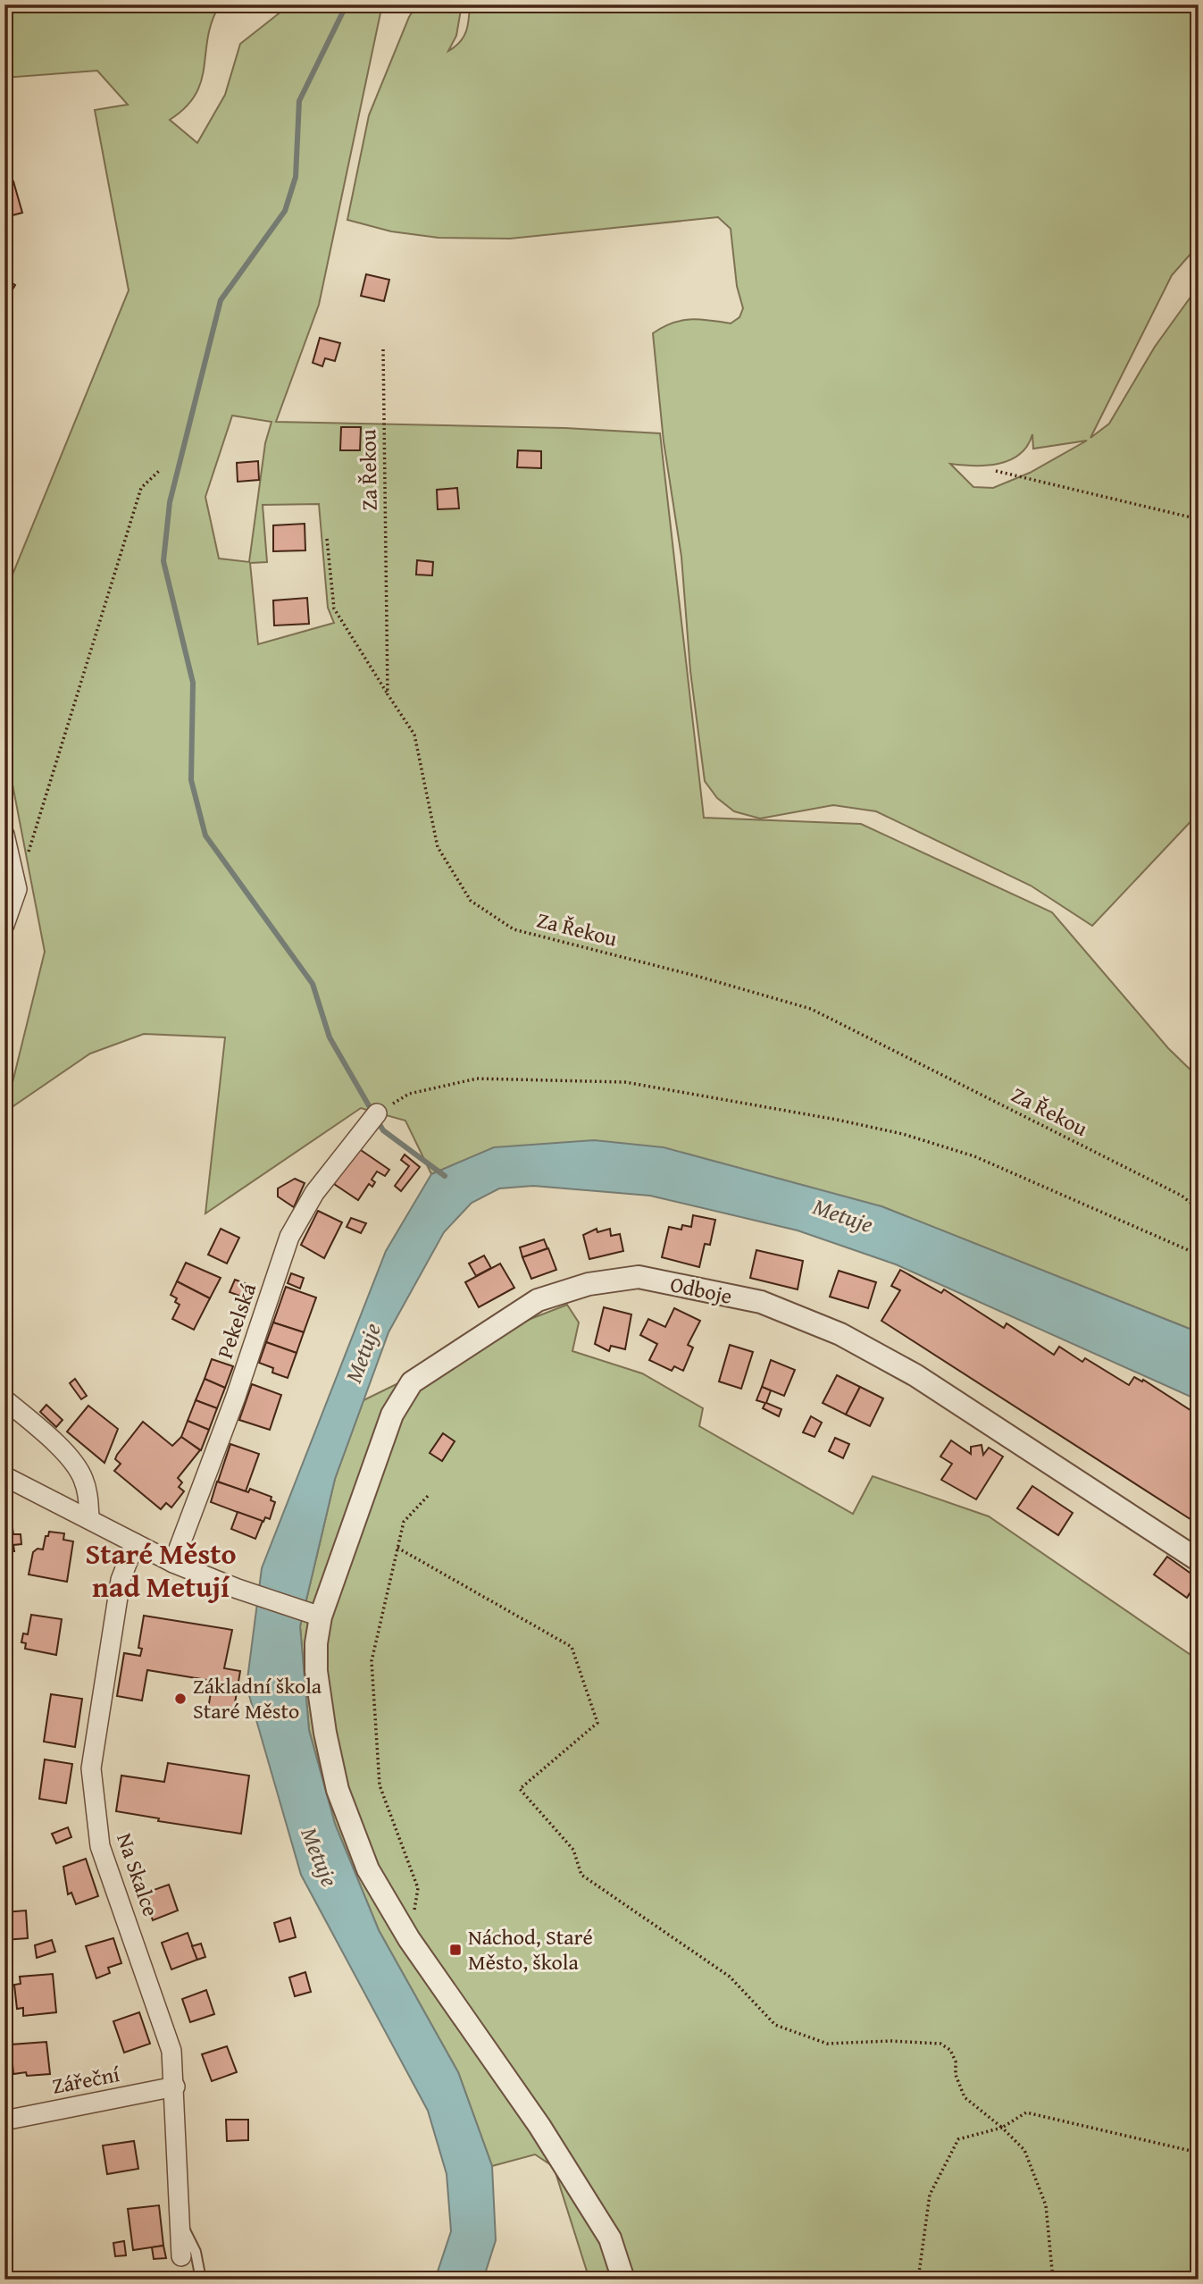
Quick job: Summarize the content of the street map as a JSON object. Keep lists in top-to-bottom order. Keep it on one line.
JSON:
{"streets":{"street":["Odboje","Pekelská","Na Skalce","Zářeční"],"path":["Za Řekou"]},"crossings":[["Na Skalce","Zářeční"]],"districts":["Staré Město nad Metují"],"water":["Metuje"],"places":{"other":["Základní škola Staré Město"],"transit":["Náchod, Staré Město, škola"]}}
